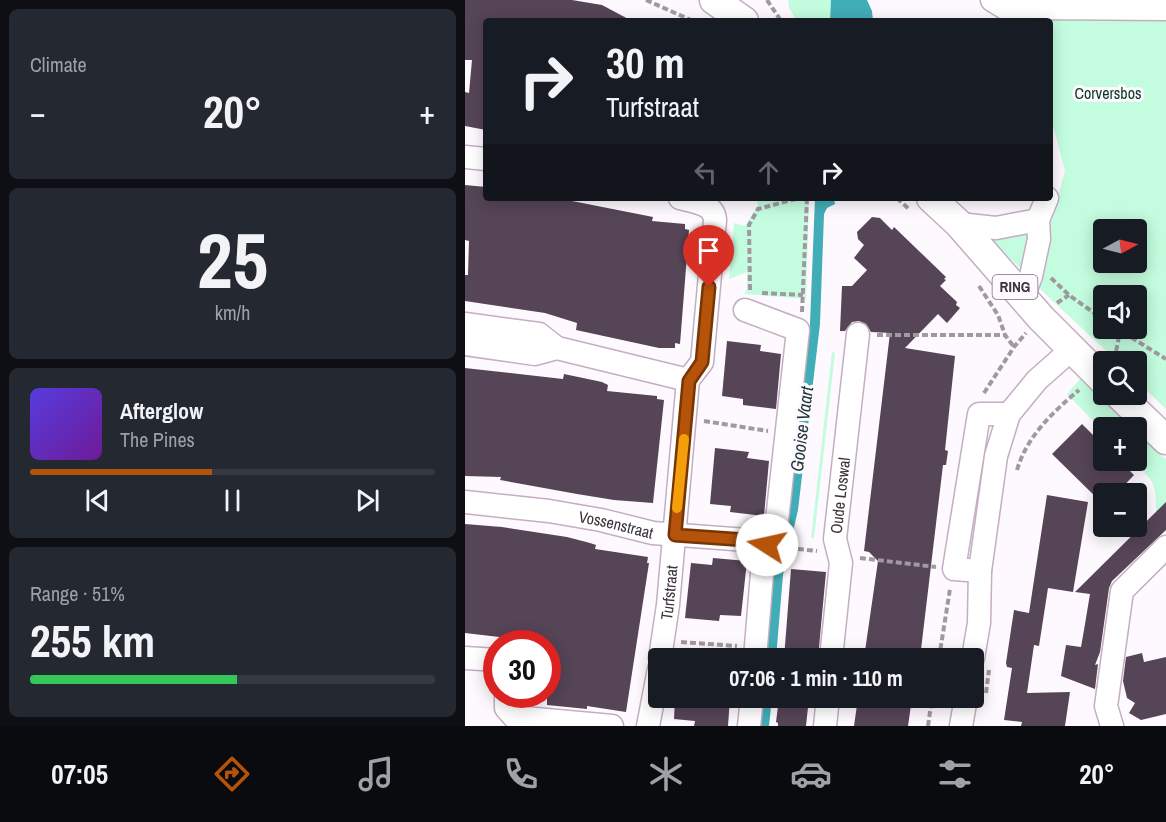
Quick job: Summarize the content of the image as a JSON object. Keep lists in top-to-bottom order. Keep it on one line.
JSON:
{"streets":{"main road":["RING"],"street":["Oude Loswal","Vossenstraat","Turfstraat"]},"crossings":[["Vossenstraat","Turfstraat"]],"water":["Gooise Vaart"],"parks":["Corversbos"],"north":"right","page":{"tile":["Climate",["25","km/h"],["Range · 51%","255 km"]],"turn":["30 m","Turfstraat"],"heat":["−","20°","+"],"map_buttons":["+","−"],"song":["Afterglow","The Pines"],"limit":"30","trip":"07:06 · 1 min · 110 m","tabs":["07:05","20°"]}}
